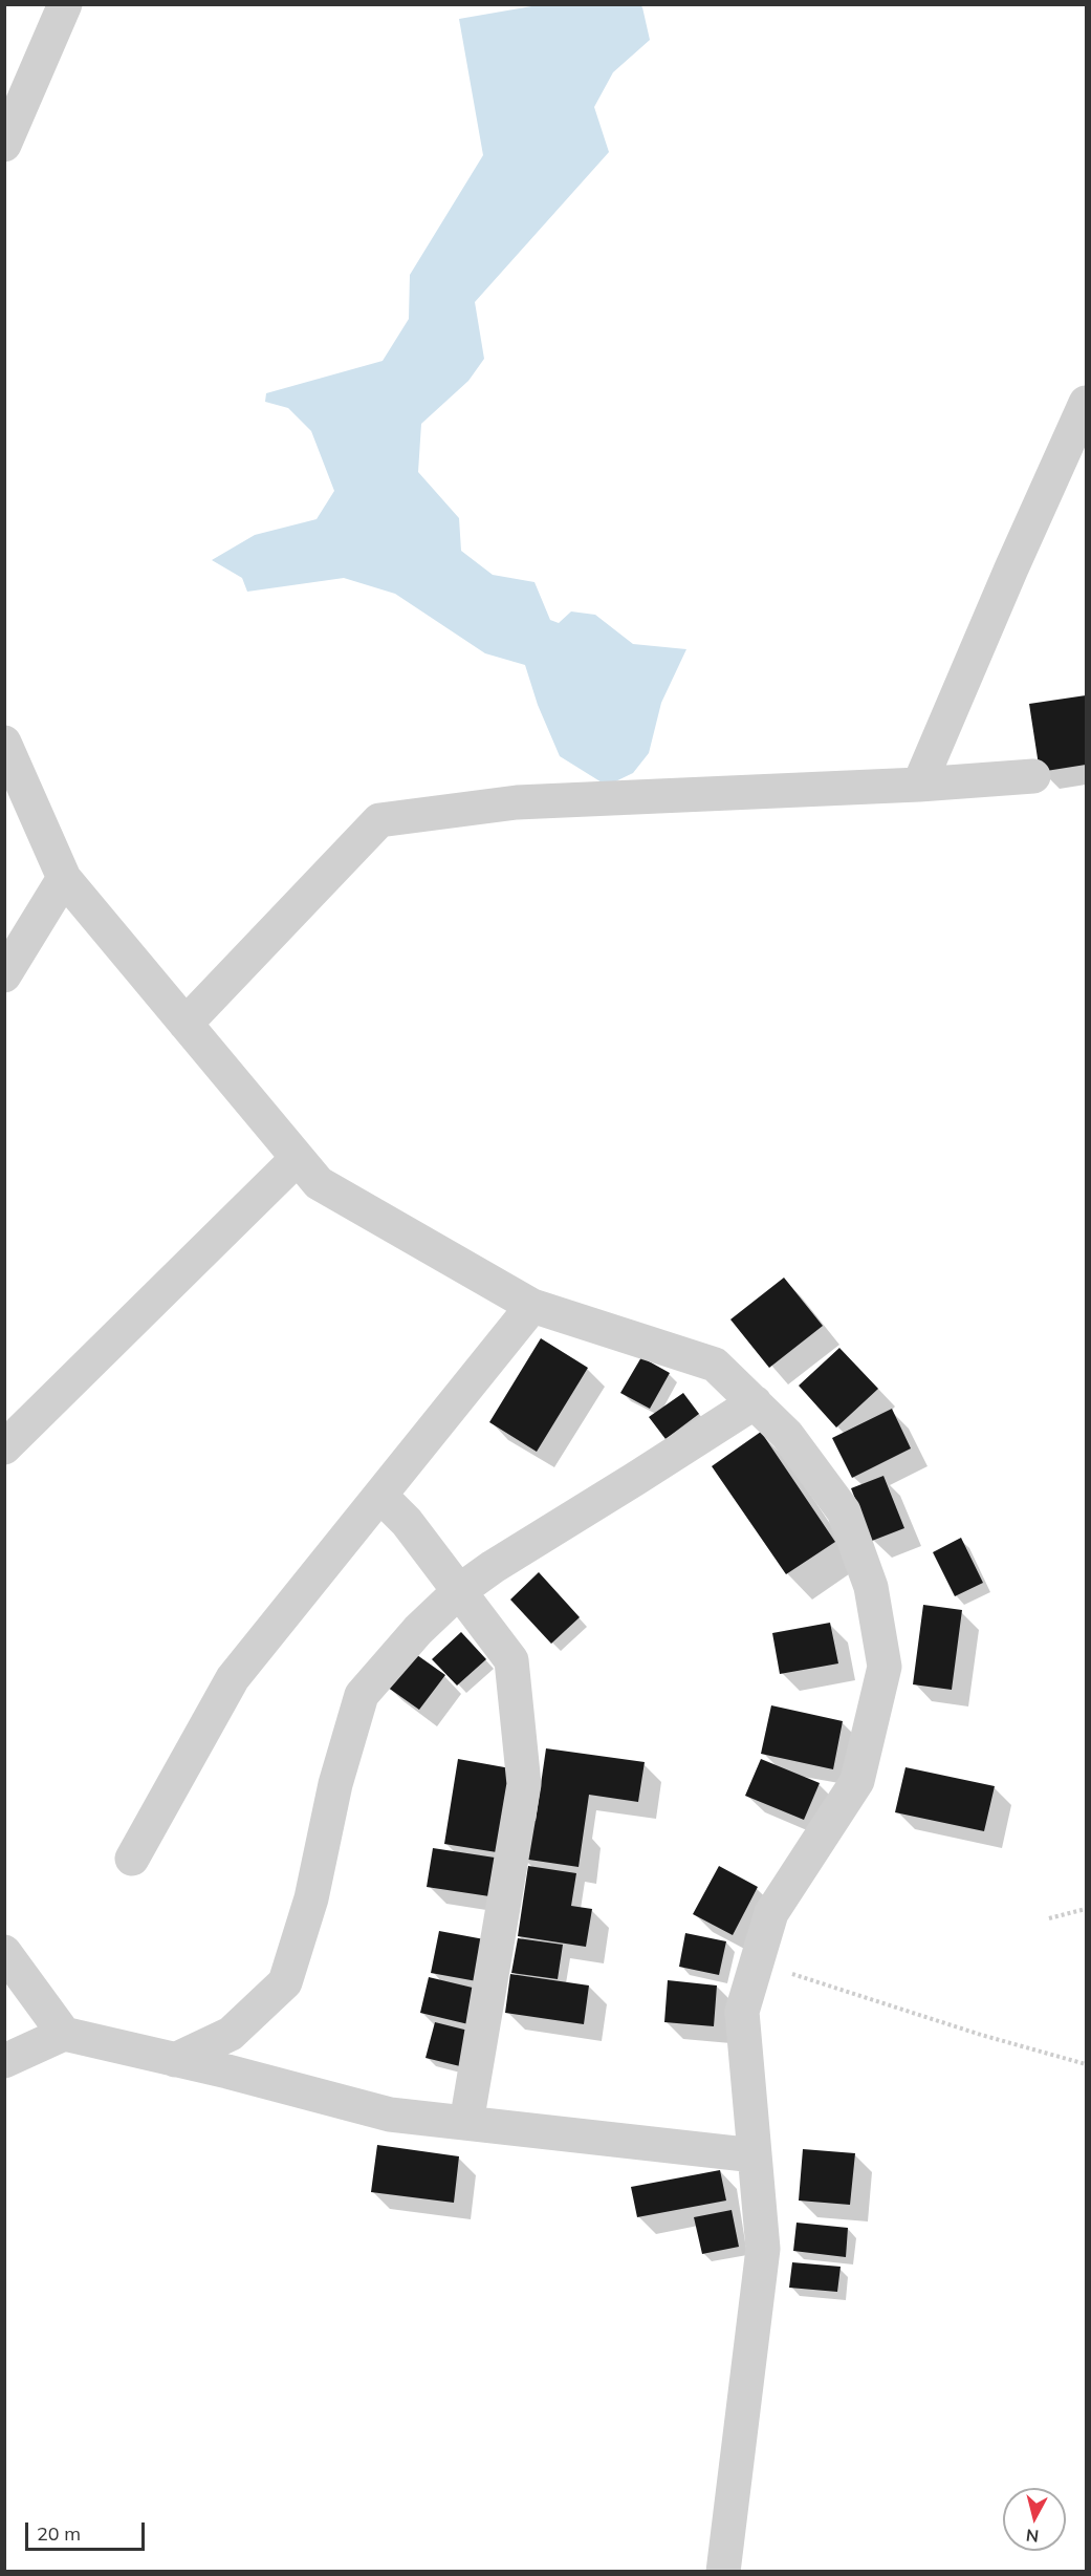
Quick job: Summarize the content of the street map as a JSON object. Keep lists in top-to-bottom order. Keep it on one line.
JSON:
{"scale_bar":"20 m","north":"bottom"}
